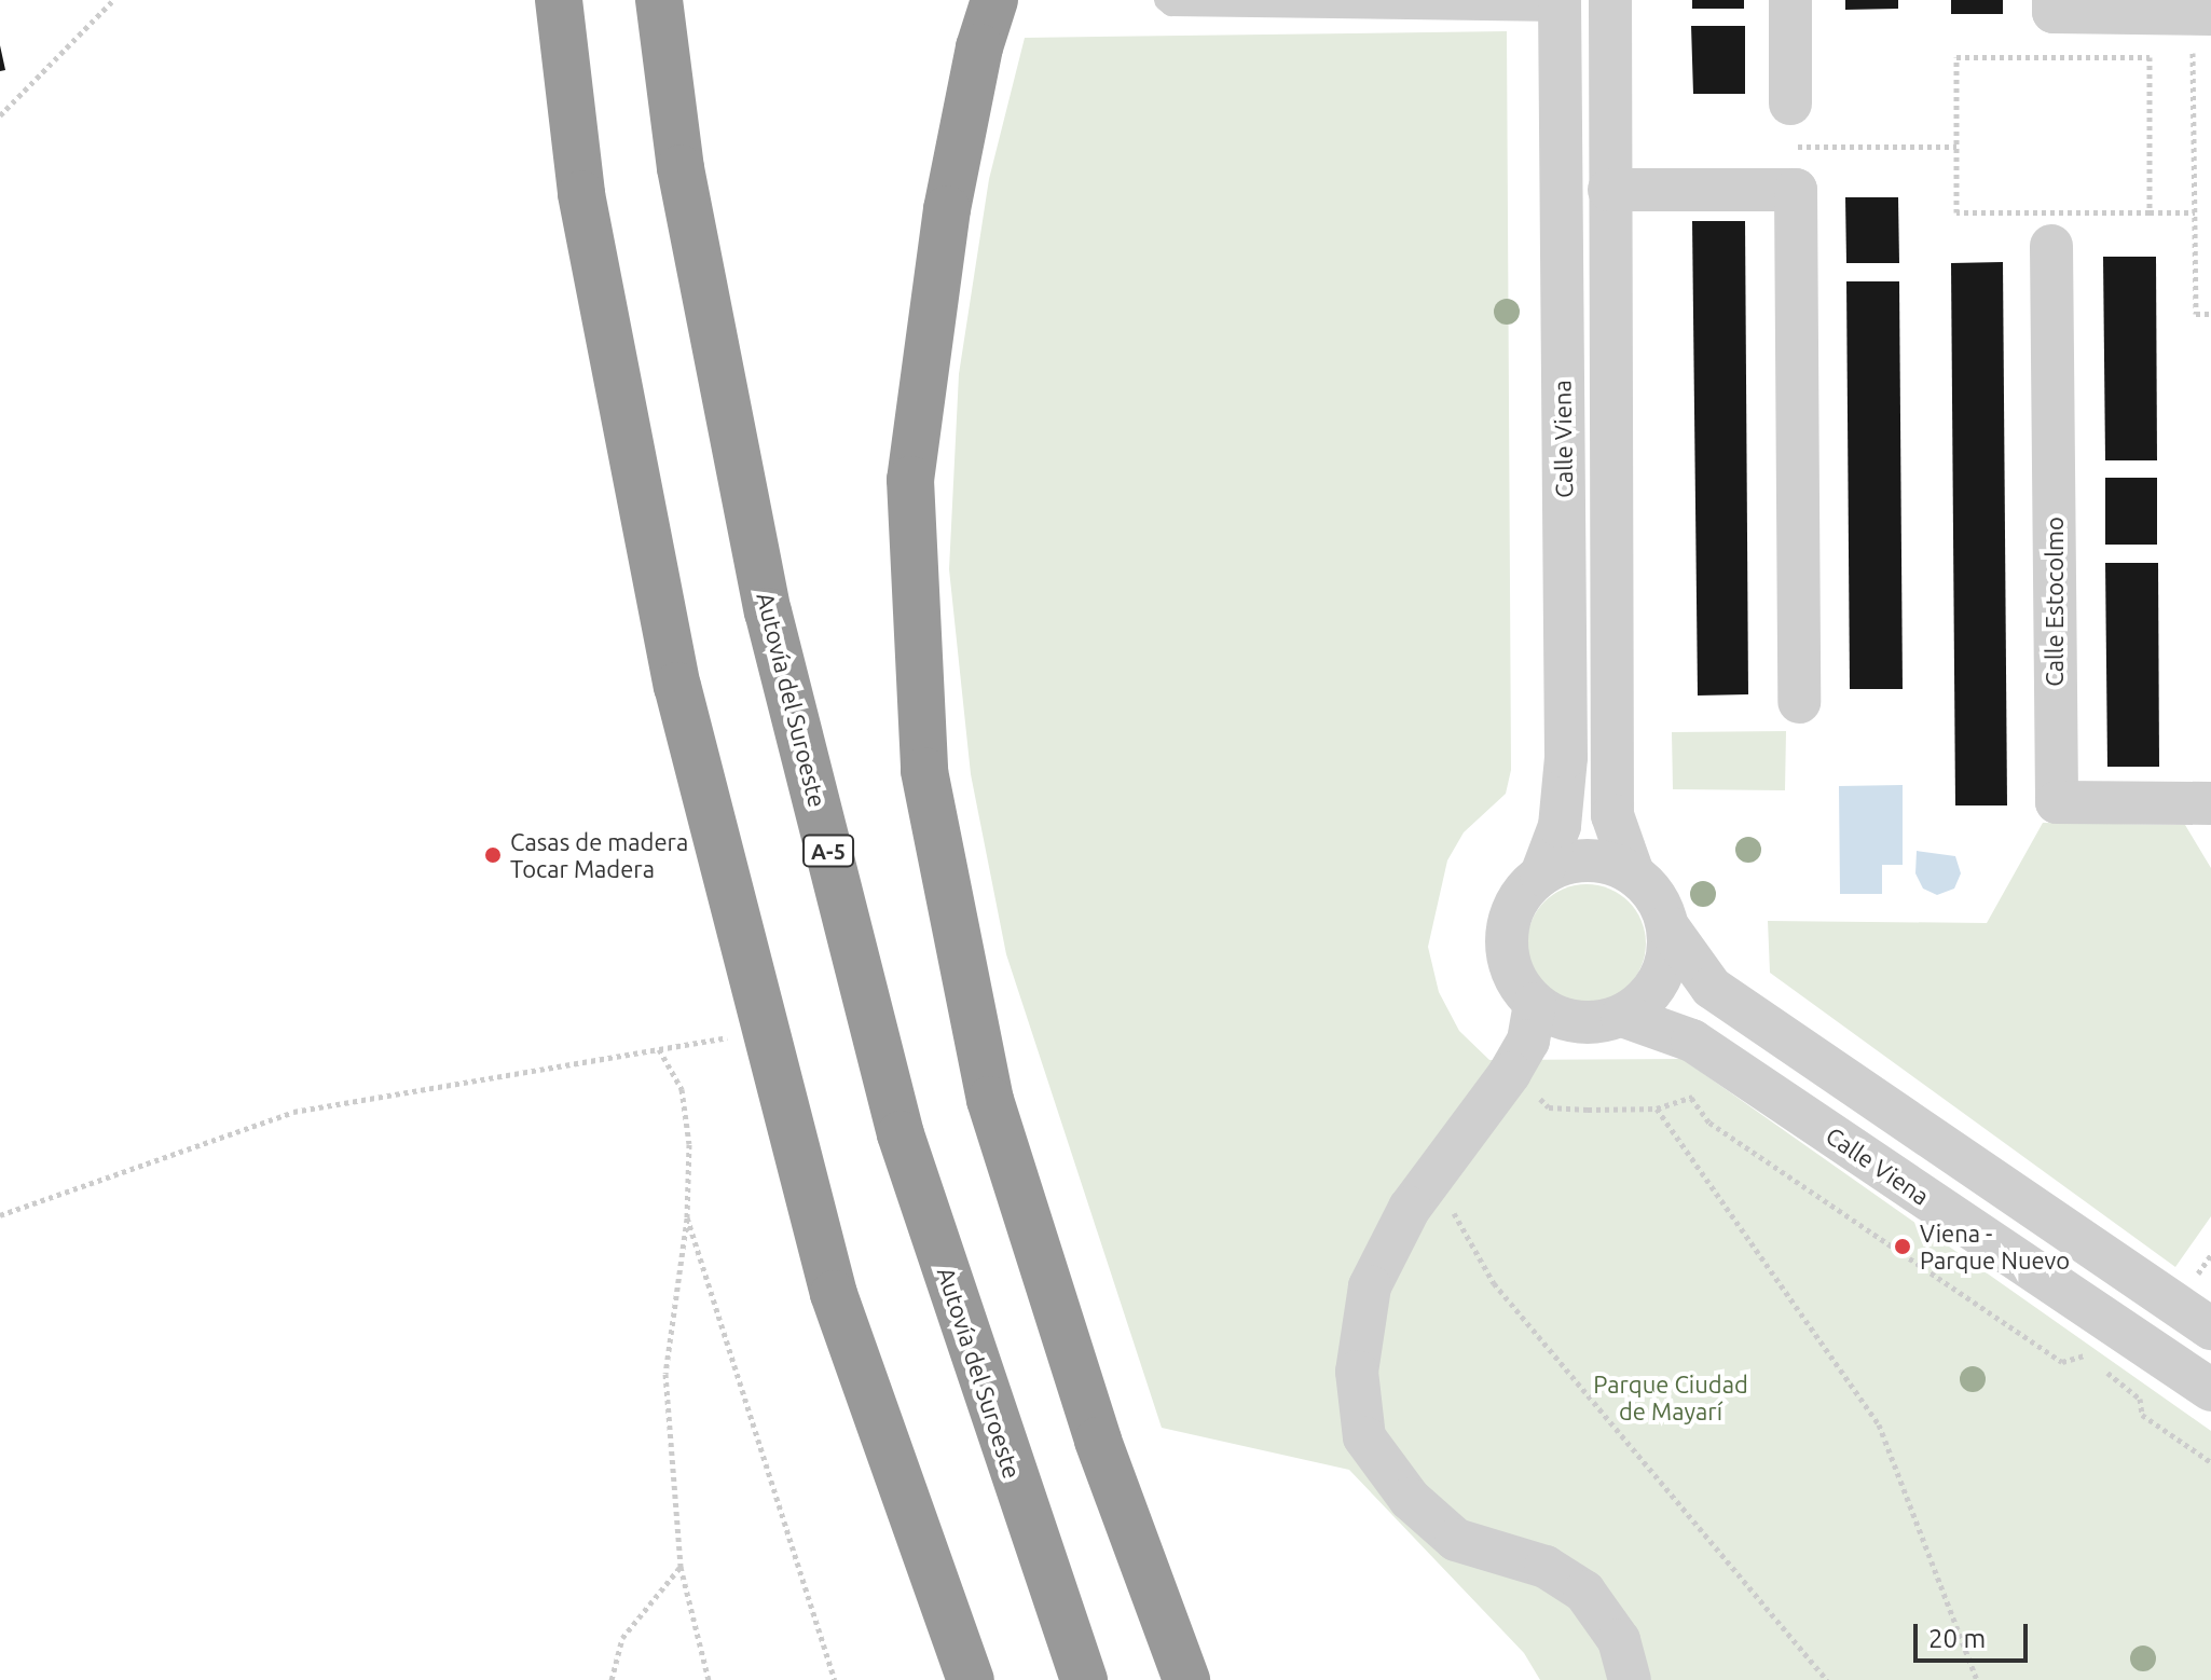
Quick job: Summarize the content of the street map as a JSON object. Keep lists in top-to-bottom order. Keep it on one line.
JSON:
{"streets":{"highway":["Autovía del Suroeste","A-5"],"street":["Calle Viena","Calle Estocolmo"]},"parks":["Parque Ciudad de Mayarí"],"places":["Casas de madera Tocar Madera","Viena - Parque Nuevo"],"scale_bar":"20 m"}
